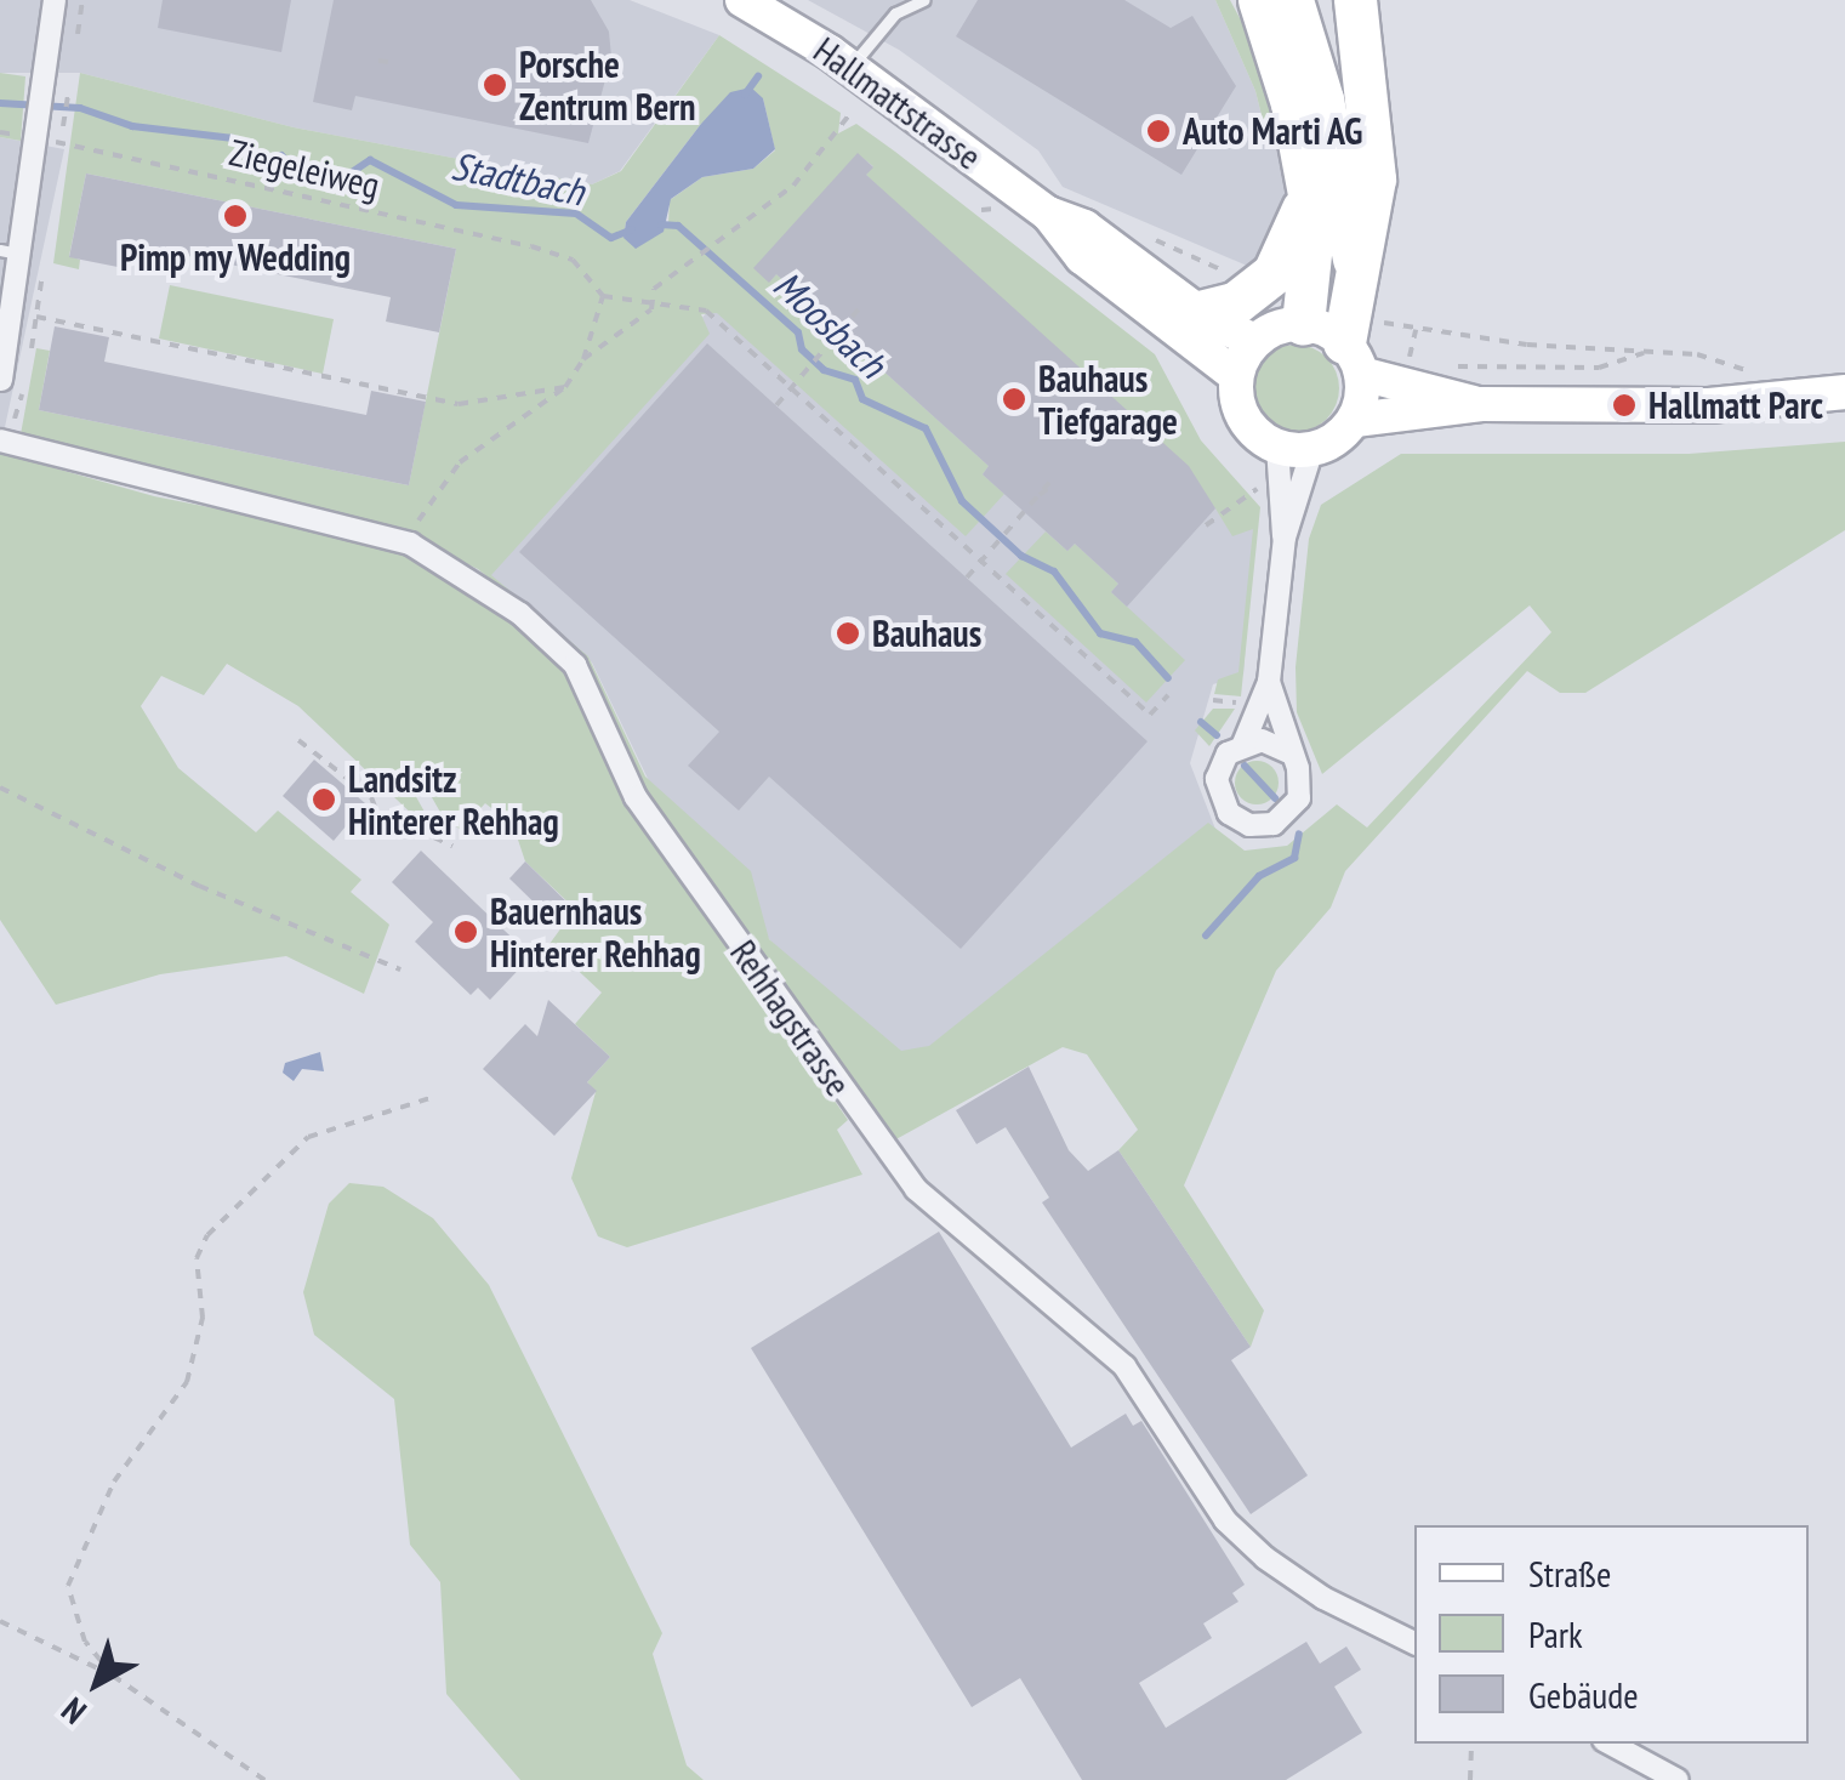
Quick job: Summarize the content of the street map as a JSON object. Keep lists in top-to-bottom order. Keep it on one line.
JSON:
{"streets":{"main road":["Hallmattstrasse"],"street":["Rehhagstrasse"],"path":["Ziegeleiweg"]},"water":["Stadtbach","Moosbach"],"places":["Porsche Zentrum Bern","Auto Marti AG","Pimp my Wedding","Bauhaus Tiefgarage","Hallmatt Parc","Bauhaus","Landsitz Hinterer Rehhag","Bauernhaus Hinterer Rehhag"],"legend":["Straße","Park","Gebäude"],"north":"bottom left"}
